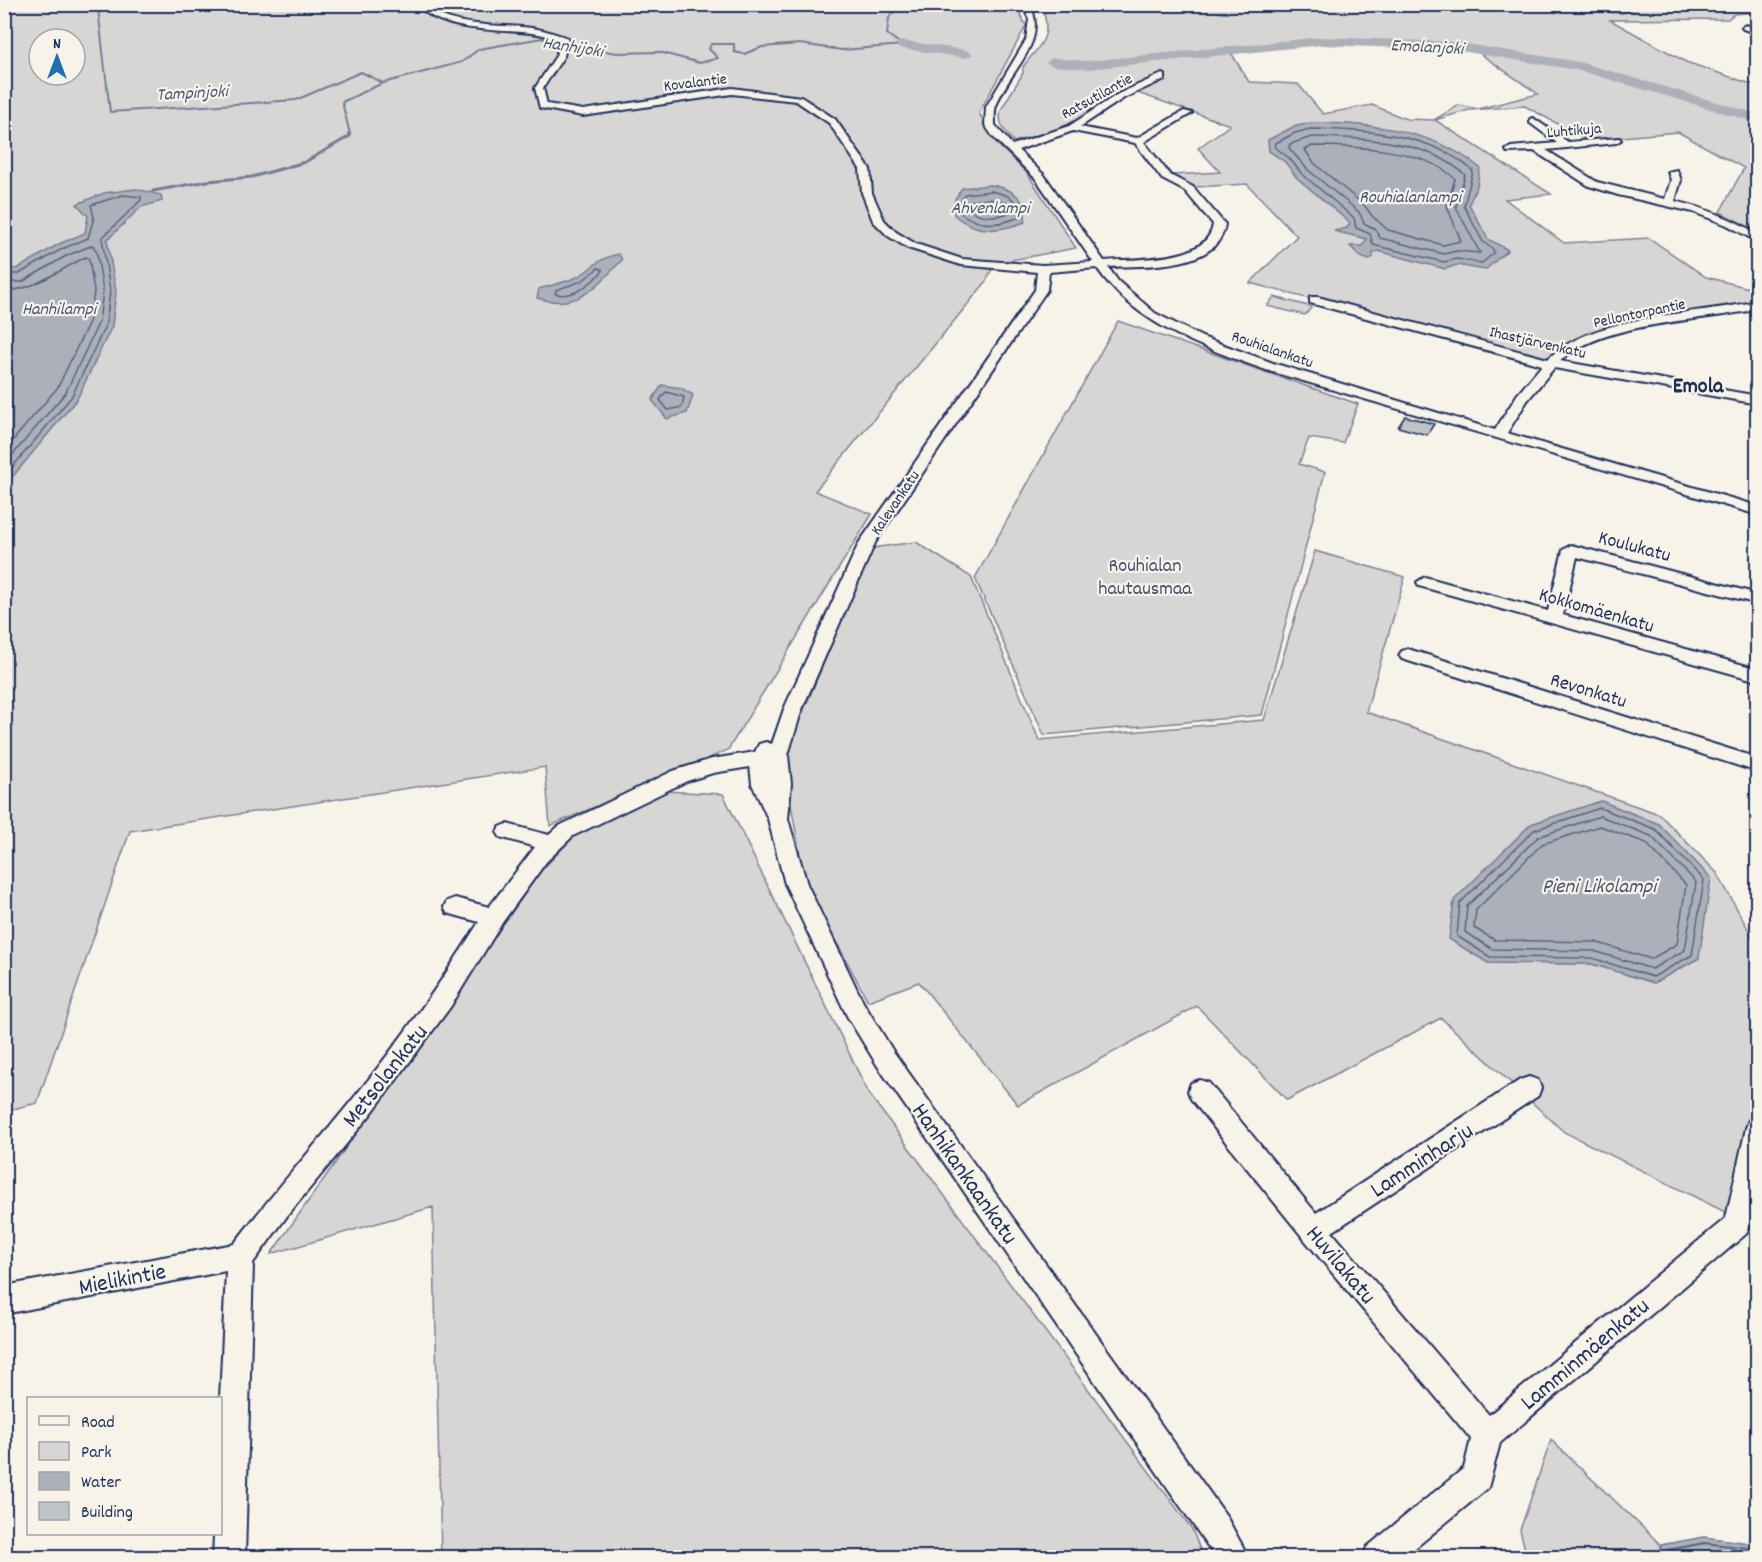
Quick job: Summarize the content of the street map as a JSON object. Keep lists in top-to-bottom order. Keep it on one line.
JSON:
{"streets":{"street":["Kovalantie","Ratsutilantie","Luhtikuja","Pellontorpantie","Ihastjärvenkatu","Rouhialankatu","Kalevankatu","Koulukatu","Kokkomäenkatu","Revonkatu","Metsolankatu","Lamminharju","Hanhikankaankatu","Huvilakatu","Mielikintie","Lamminmäenkatu"]},"crossings":[["Kovalantie","Rouhialankatu"],["Kovalantie","Kalevankatu"],["Ratsutilantie","Rouhialankatu"],["Pellontorpantie","Ihastjärvenkatu"],["Pellontorpantie","Rouhialankatu"],["Kalevankatu","Metsolankatu"],["Kalevankatu","Hanhikankaankatu"],["Koulukatu","Kokkomäenkatu"],["Metsolankatu","Hanhikankaankatu"],["Metsolankatu","Mielikintie"],["Lamminharju","Huvilakatu"],["Huvilakatu","Lamminmäenkatu"]],"districts":["Emola"],"water":["Hanhijoki","Emolanjoki","Tampinjoki","Rouhialanlampi","Ahvenlampi","Hanhilampi","Pieni Likolampi"],"parks":["Rouhialan hautausmaa"],"legend":["Road","Park","Water","Building"],"north":"top"}
